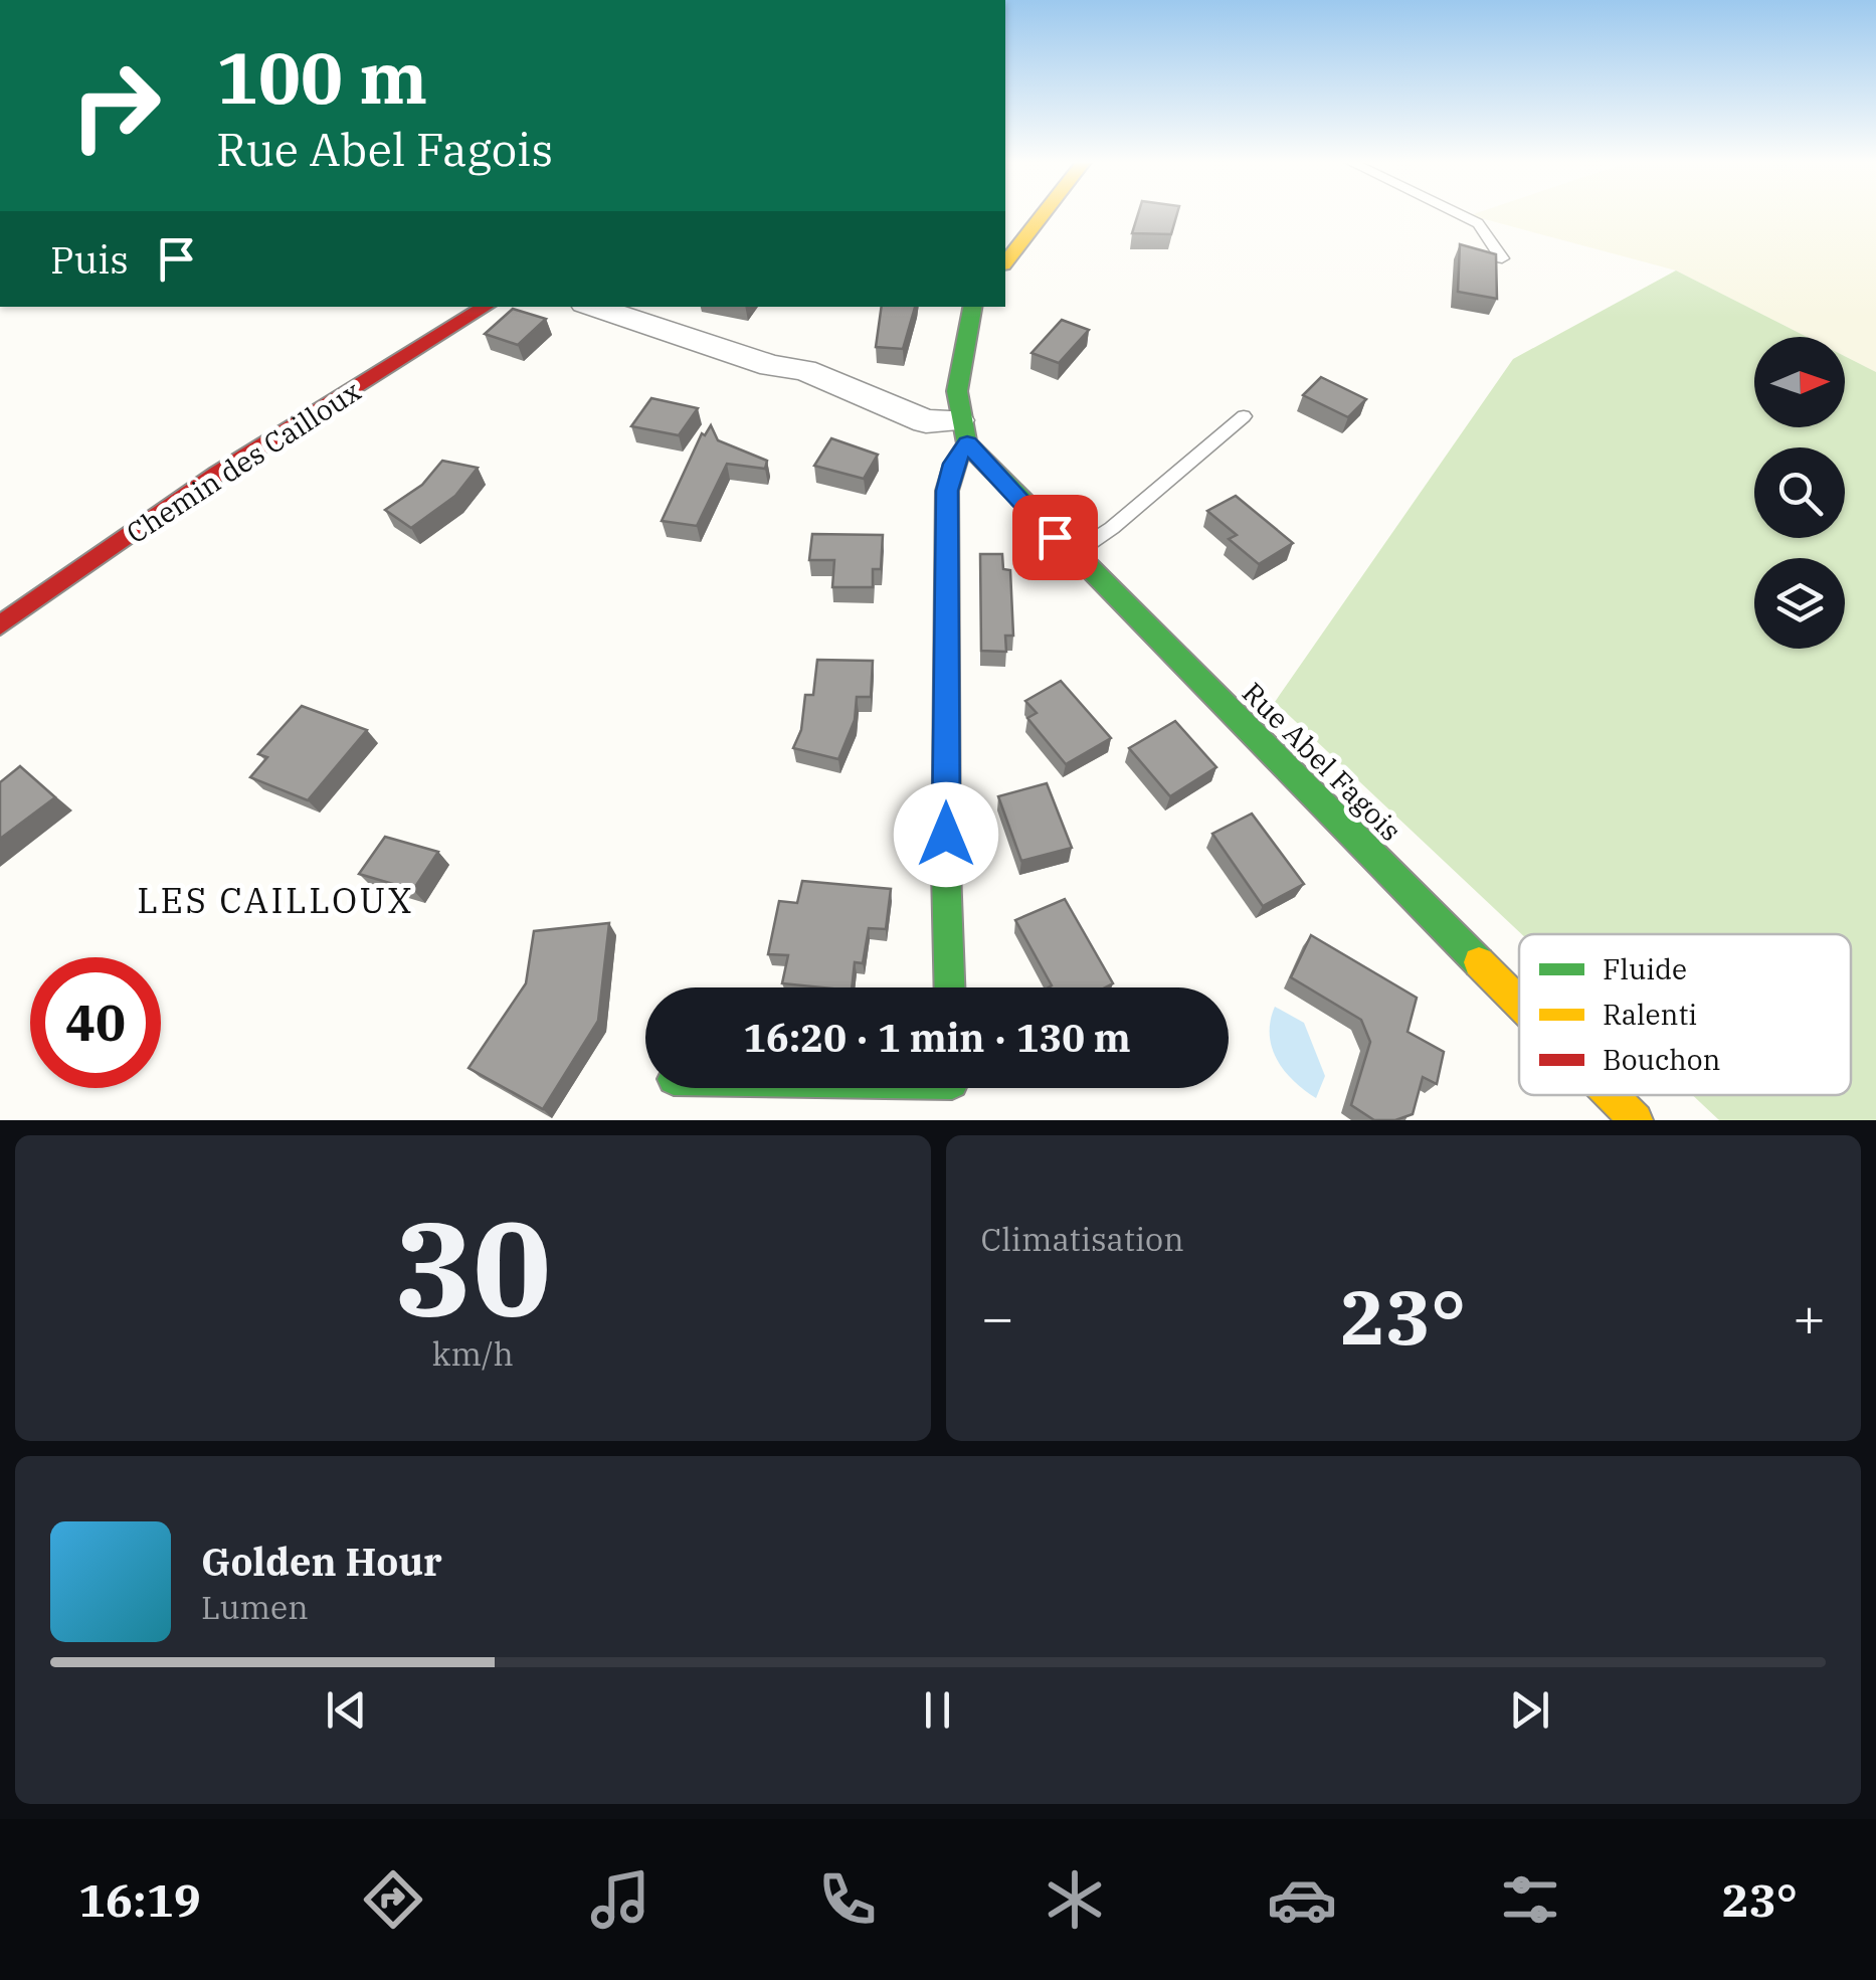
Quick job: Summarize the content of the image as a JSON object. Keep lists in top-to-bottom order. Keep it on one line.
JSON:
{"streets":{"street":["Chemin des Cailloux","Rue Abel Fagois"]},"districts":["LES CAILLOUX"],"legend":["Fluide","Ralenti","Bouchon"],"north":"right","page":{"turn":["100 m","Rue Abel Fagois"],"then":"Puis","limit":"40","trip":"16:20 · 1 min · 130 m","tile":[["30","km/h"],"Climatisation"],"heat":["−","23°","+"],"song":["Golden Hour","Lumen"],"tabs":["16:19","23°"]}}
